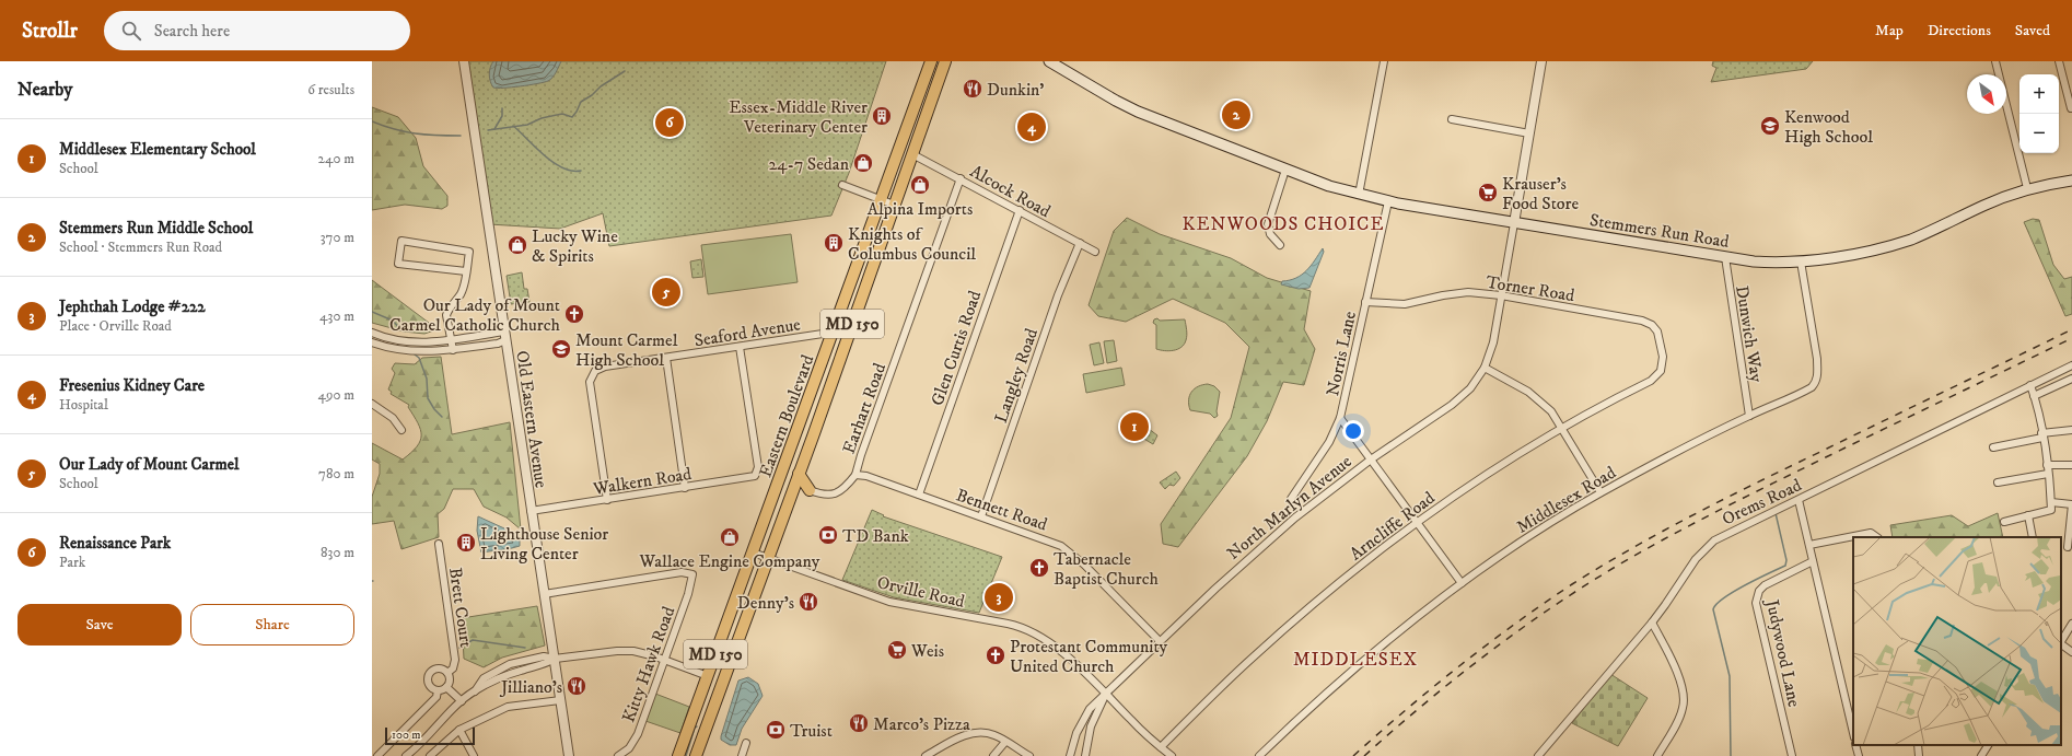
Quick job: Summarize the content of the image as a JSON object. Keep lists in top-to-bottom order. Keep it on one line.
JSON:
{"streets":{"main road":["Stemmers Run Road","MD 150","Eastern Boulevard"],"street":["Alcock Road","Torner Road","Seaford Avenue","Dunwich Way","Glen Curtis Road","Norris Lane","Langley Road","Earhart Road","Old Eastern Avenue","Walkern Road","Middlesex Road","Orems Road","North Marlyn Avenue","Bennett Road","Arncliffe Road","Orville Road","Brett Court","Judywood Lane","Kitty Hawk Road"]},"crossings":[["Alcock Road","Glen Curtis Road"],["Alcock Road","Langley Road"],["Alcock Road","Earhart Road"],["Alcock Road","Eastern Boulevard"],["Stemmers Run Road","Dunwich Way"],["Stemmers Run Road","Norris Lane"],["Stemmers Run Road","Middlesex Road"],["Stemmers Run Road","North Marlyn Avenue"],["Torner Road","Norris Lane"],["Torner Road","North Marlyn Avenue"],["Torner Road","Arncliffe Road"],["Seaford Avenue","Eastern Boulevard"],["Seaford Avenue","Walkern Road"],["Dunwich Way","Middlesex Road"],["Glen Curtis Road","Bennett Road"],["Langley Road","Bennett Road"],["Earhart Road","Bennett Road"],["Eastern Boulevard","Orville Road"],["Old Eastern Avenue","Walkern Road"],["Old Eastern Avenue","Kitty Hawk Road"],["North Marlyn Avenue","Bennett Road"],["North Marlyn Avenue","Orville Road"],["Arncliffe Road","Orville Road"]],"districts":["KENWOODS CHOICE","MIDDLESEX"],"places":{"restaurant":["Dunkin'","Denny's","Jilliano’s","Marco's Pizza"],"building":["Essex-Middle River Veterinary Center","Knights of Columbus Council","Lighthouse Senior Living Center"],"school or university":["Kenwood High School","Mount Carmel High School"],"shop":["24-7 Sedan","Alpina Imports","Lucky Wine & Spirits","Wallace Engine Company"],"supermarket":["Krauser's Food Store","Weis"],"church":["Our Lady of Mount Carmel Catholic Church","Tabernacle Baptist Church","Protestant Community United Church"],"bank":["TD Bank","Truist"]},"scale_bar":"100 m","north":"bottom right","page":{"header":"Strollr","search":"Search here","nav":["Map","Directions","Saved"],"heading":["Nearby","6 results"],"map_buttons":["+","−"],"pins":["2","6","4","5","1","3"],"list":[{"mark":"1","name":"Middlesex Elementary School","note":"School","value":"240 m"},{"mark":"2","name":"Stemmers Run Middle School","note":"School · Stemmers Run Road","value":"370 m"},{"mark":"3","name":"Jephthah Lodge #222","note":"Place · Orville Road","value":"430 m"},{"mark":"4","name":"Fresenius Kidney Care","note":"Hospital","value":"490 m"},{"mark":"5","name":"Our Lady of Mount Carmel","note":"School","value":"780 m"},{"mark":"6","name":"Renaissance Park","note":"Park","value":"830 m"}],"buttons":["Save","Share"],"scale":"100 m"}}
